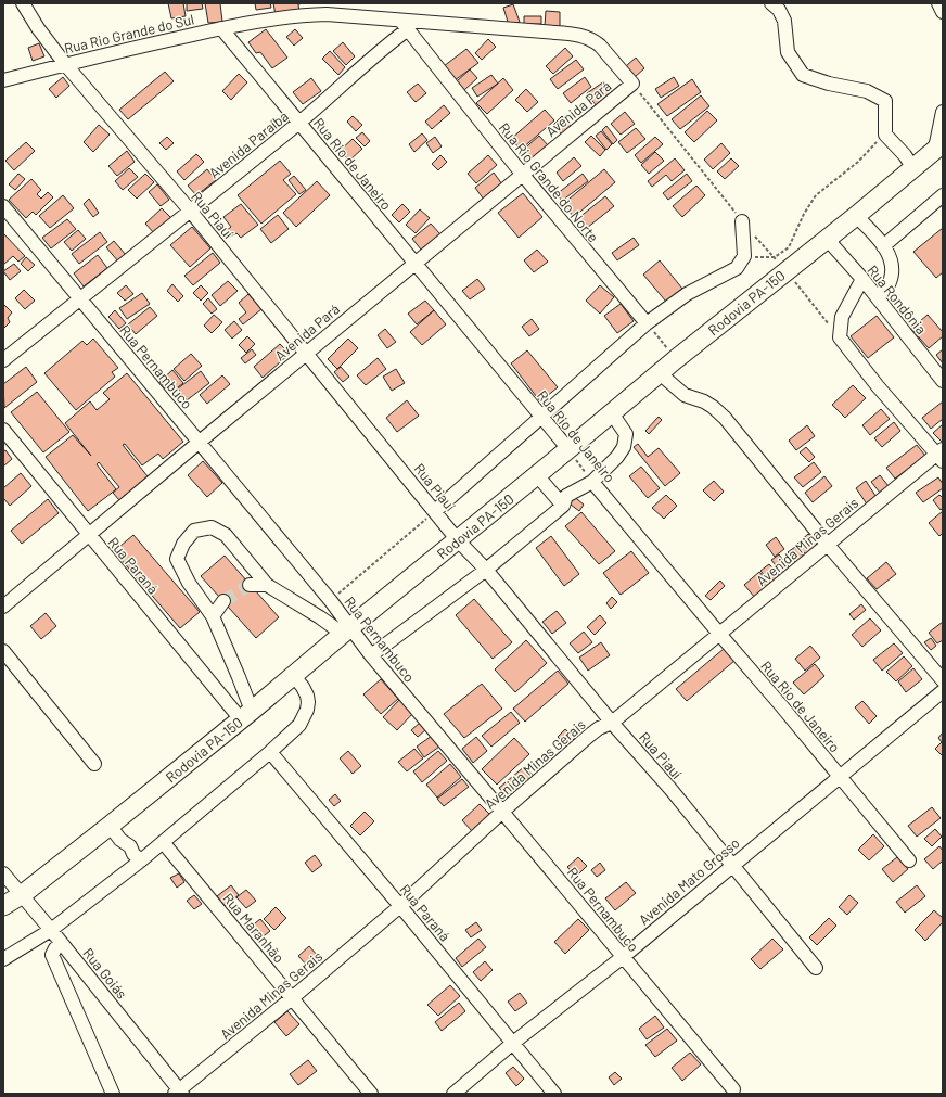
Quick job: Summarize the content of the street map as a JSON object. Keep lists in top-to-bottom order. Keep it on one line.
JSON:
{"streets":{"highway":["Rodovia PA-150"],"street":["Rua Rio Grande do Sul","Avenida Pará","Avenida Paraíba","Rua Rio de Janeiro","Rua Rio Grande do Norte","Rua Piauí","Rua Rondônia","Rua Pernambuco","Avenida Minas Gerais","Rua Paraná","Avenida Mato Grosso","Rua Maranhão","Rua Goiás"]},"crossings":[["Rua Rio Grande do Sul","Avenida Pará"],["Rua Rio Grande do Sul","Avenida Paraíba"],["Rua Rio Grande do Sul","Rua Rio de Janeiro"],["Rua Rio Grande do Sul","Rua Rio Grande do Norte"],["Rua Rio Grande do Sul","Rua Piauí"],["Avenida Pará","Rua Rio de Janeiro"],["Avenida Pará","Rua Rio Grande do Norte"],["Avenida Pará","Rua Piauí"],["Avenida Pará","Rua Pernambuco"],["Avenida Pará","Rua Paraná"],["Avenida Paraíba","Rua Rio de Janeiro"],["Avenida Paraíba","Rua Rio Grande do Norte"],["Avenida Paraíba","Rua Piauí"],["Avenida Paraíba","Rua Pernambuco"],["Rua Rio de Janeiro","Rodovia PA-150"],["Rua Rio de Janeiro","Avenida Minas Gerais"],["Rua Rio de Janeiro","Avenida Mato Grosso"],["Rua Piauí","Rodovia PA-150"],["Rua Piauí","Avenida Minas Gerais"],["Rua Piauí","Avenida Mato Grosso"],["Rua Rondônia","Rodovia PA-150"],["Rodovia PA-150","Rua Pernambuco"],["Rodovia PA-150","Rua Paraná"],["Rodovia PA-150","Rua Goiás"],["Rua Pernambuco","Avenida Minas Gerais"],["Rua Pernambuco","Avenida Mato Grosso"],["Avenida Minas Gerais","Rua Paraná"],["Avenida Minas Gerais","Rua Maranhão"],["Avenida Minas Gerais","Rua Goiás"],["Rua Paraná","Avenida Mato Grosso"]]}
